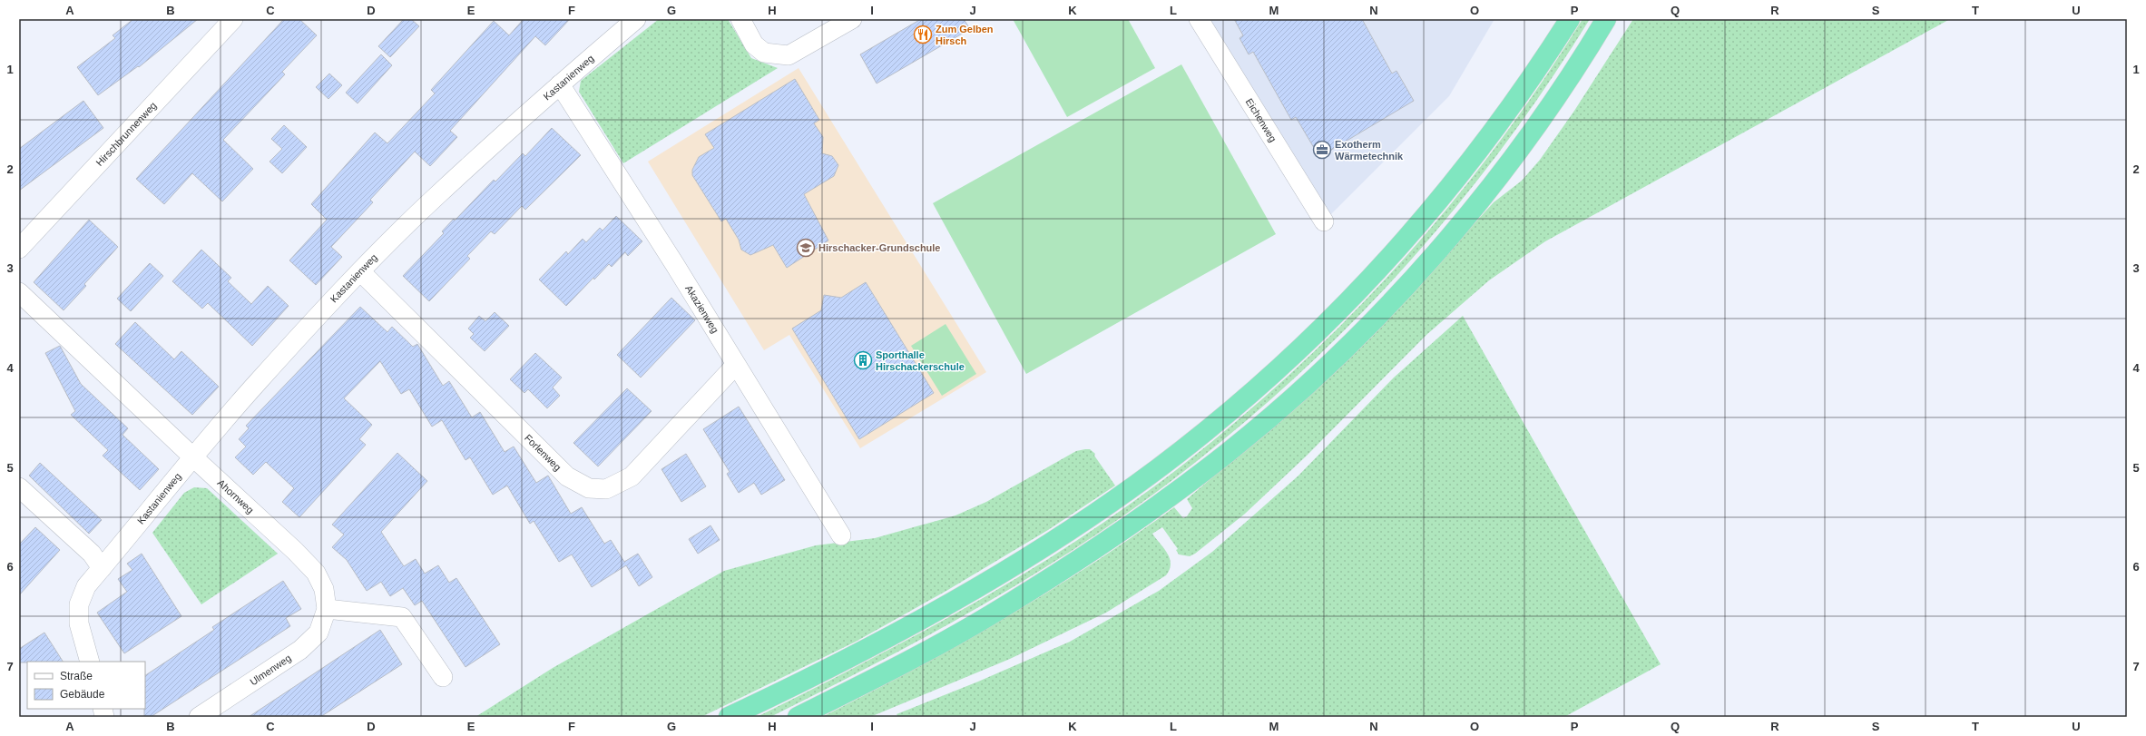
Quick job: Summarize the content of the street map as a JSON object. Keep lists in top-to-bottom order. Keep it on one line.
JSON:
{"streets":{"street":["Kastanienweg","Eichenweg","Hirschbrunnenweg","Akazienweg","Forlenweg","Ahornweg","Ulmenweg"]},"crossings":[["Kastanienweg","Akazienweg"],["Kastanienweg","Forlenweg"],["Kastanienweg","Ahornweg"],["Akazienweg","Forlenweg"],["Ahornweg","Ulmenweg"]],"places":{"restaurant":["Zum Gelben Hirsch"],"office":["Exotherm Wärmetechnik"],"school or university":["Hirschacker-Grundschule"],"building":["Sporthalle Hirschackerschule"]},"legend":["Straße","Gebäude"],"grid":{"columns":["A","B","C","D","E","F","G","H","I","J","K","L","M","N","O","P","Q","R","S","T","U"],"rows":["1","2","3","4","5","6","7"]}}
